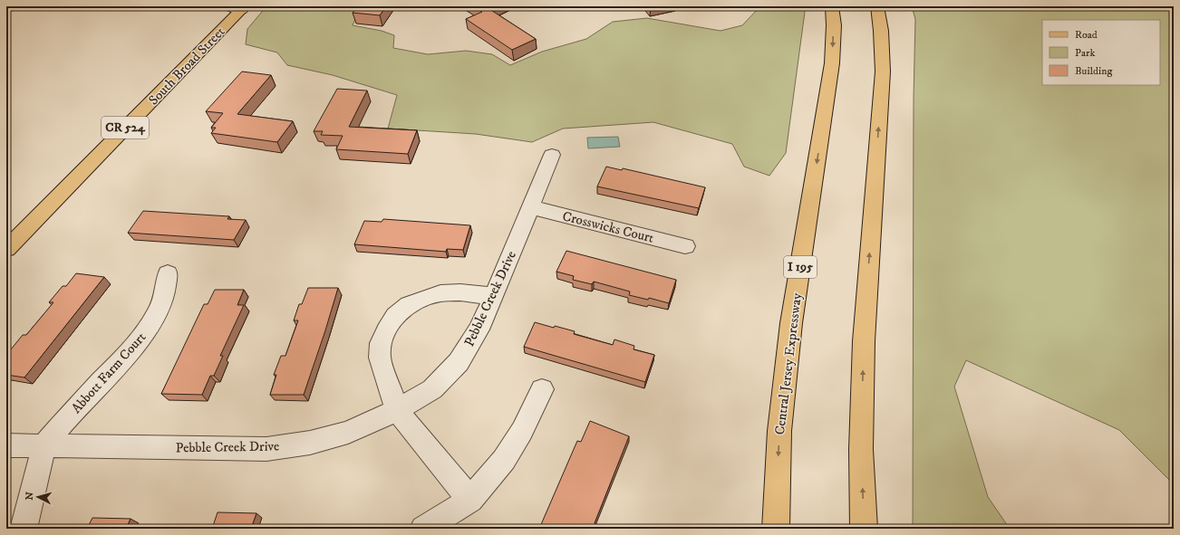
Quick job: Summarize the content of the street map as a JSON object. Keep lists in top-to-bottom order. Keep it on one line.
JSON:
{"streets":{"main road":["South Broad Street","CR 524","I 195","Central Jersey Expressway"],"street":["Crosswicks Court","Pebble Creek Drive","Abbott Farm Court"]},"crossings":[["Crosswicks Court","Pebble Creek Drive"],["Pebble Creek Drive","Abbott Farm Court"]],"legend":["Road","Park","Building"],"north":"left"}
